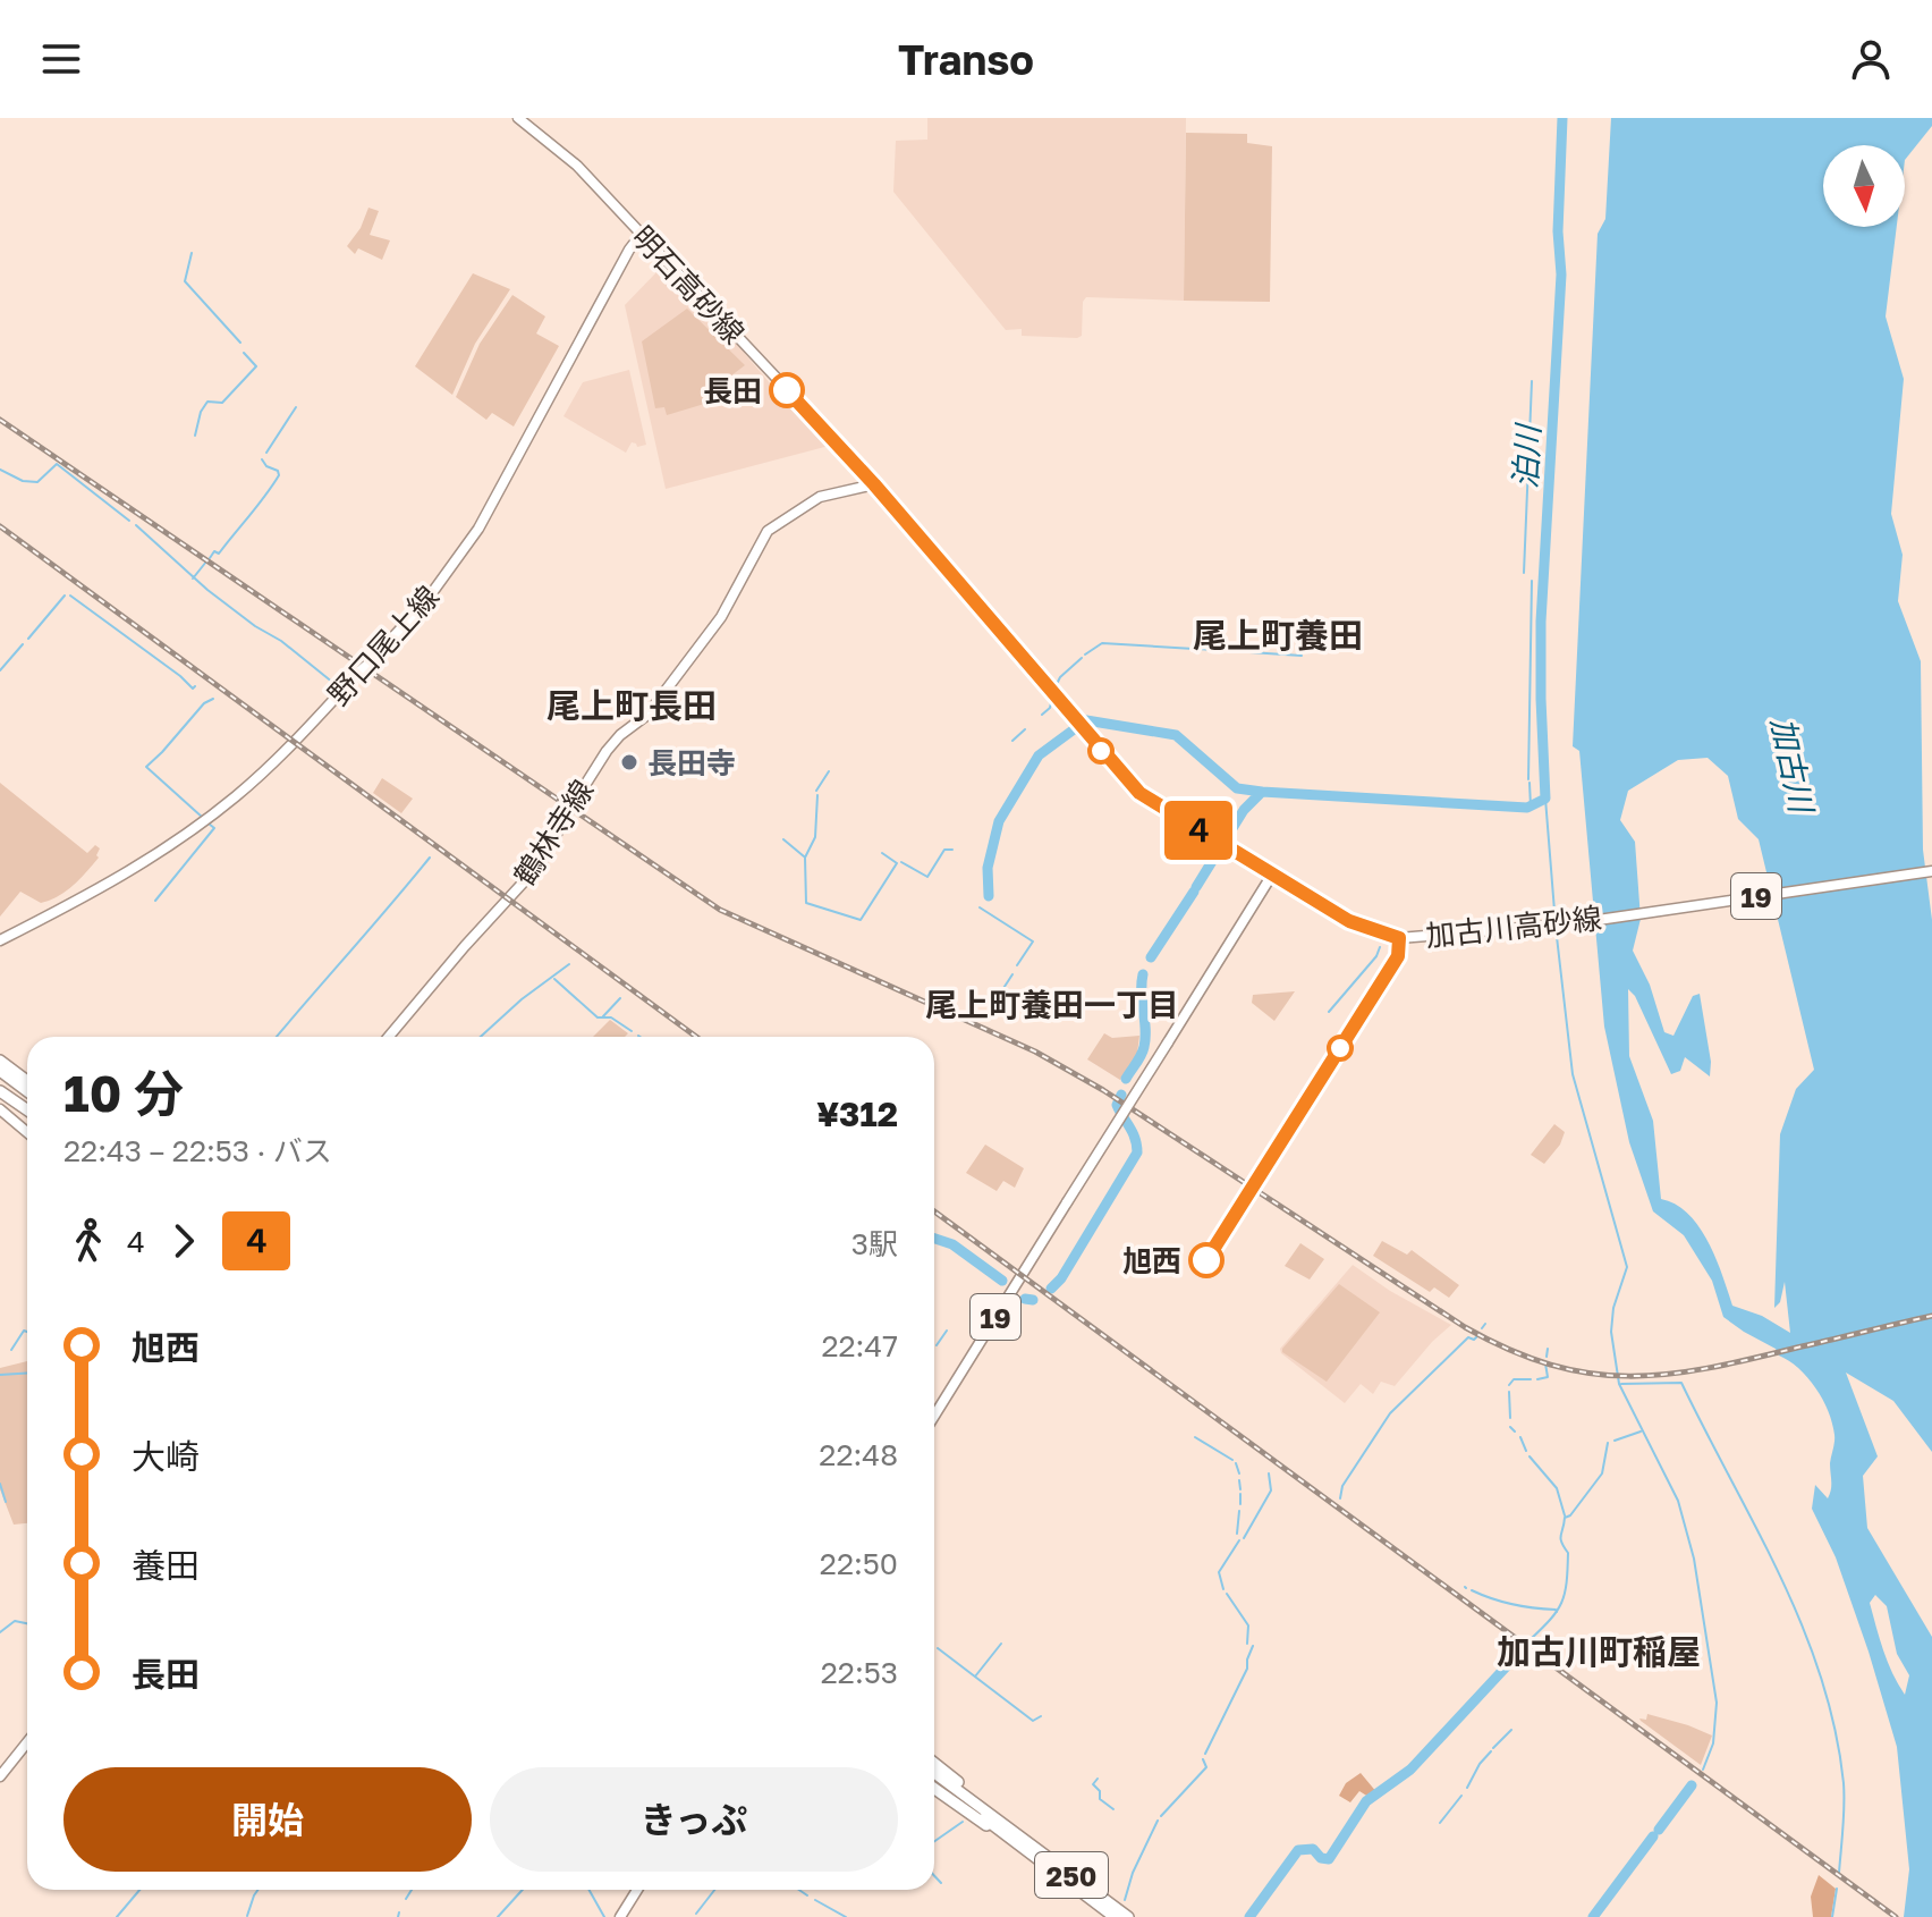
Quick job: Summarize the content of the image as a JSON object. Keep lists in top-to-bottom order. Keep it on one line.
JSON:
{"streets":{"highway":["250"],"main road":["明石高砂線","野口尾上線","鶴林寺線","19","加古川高砂線"]},"crossings":[["明石高砂線","野口尾上線"],["明石高砂線","鶴林寺線"],["明石高砂線","19"],["明石高砂線","加古川高砂線"],["19","加古川高砂線"]],"districts":["尾上町養田","尾上町長田","尾上町養田一丁目","加古川町稲屋"],"water":["泊川","加古川"],"places":["長田","長田寺","旭西"],"lines":["bus line ４"],"north":"bottom","page":{"header":"Transo","on_map":"４","heading":["10 分","22:43 – 22:53 · バス","¥312"],"legs":["4","４","3駅"],"list":[{"name":"旭西","value":"22:47"},{"name":"大崎","value":"22:48"},{"name":"養田","value":"22:50"},{"name":"長田","value":"22:53"}],"buttons":["開始","きっぷ"]}}
